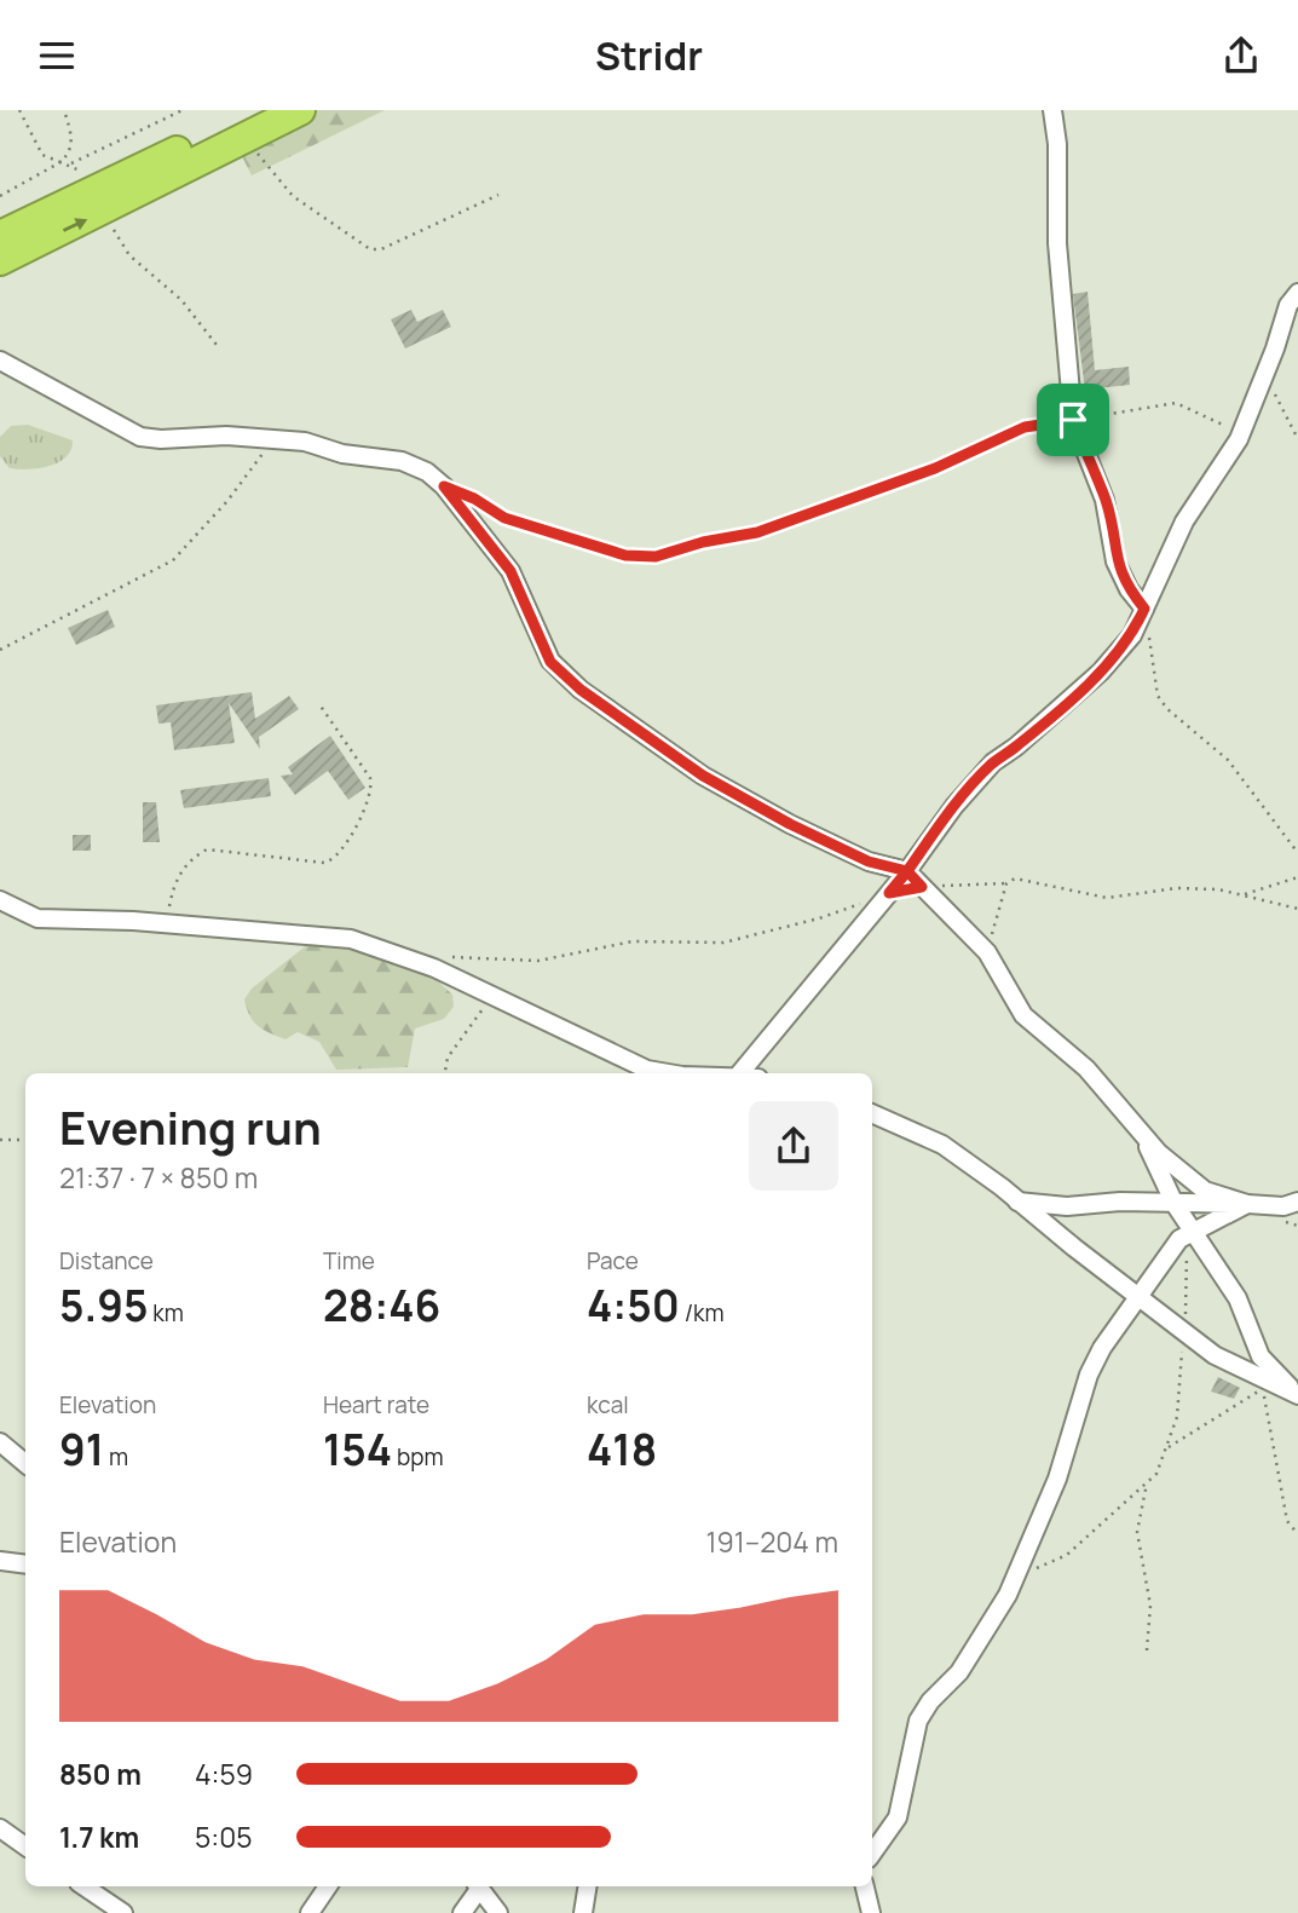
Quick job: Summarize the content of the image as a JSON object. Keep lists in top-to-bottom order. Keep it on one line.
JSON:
{"page":{"header":"Stridr","heading":["Evening run","21:37 · 7 × 850 m"],"stats":[["Distance","5.95 km"],["Time","28:46"],["Pace","4:50 /km"],["Elevation","91 m"],["Heart rate","154 bpm"],["kcal","418"]],"chart":["Elevation","191–204 m"],"list":[{"name":"850 m","note":"4:59"},{"name":"1.7 km","note":"5:05"}]}}
